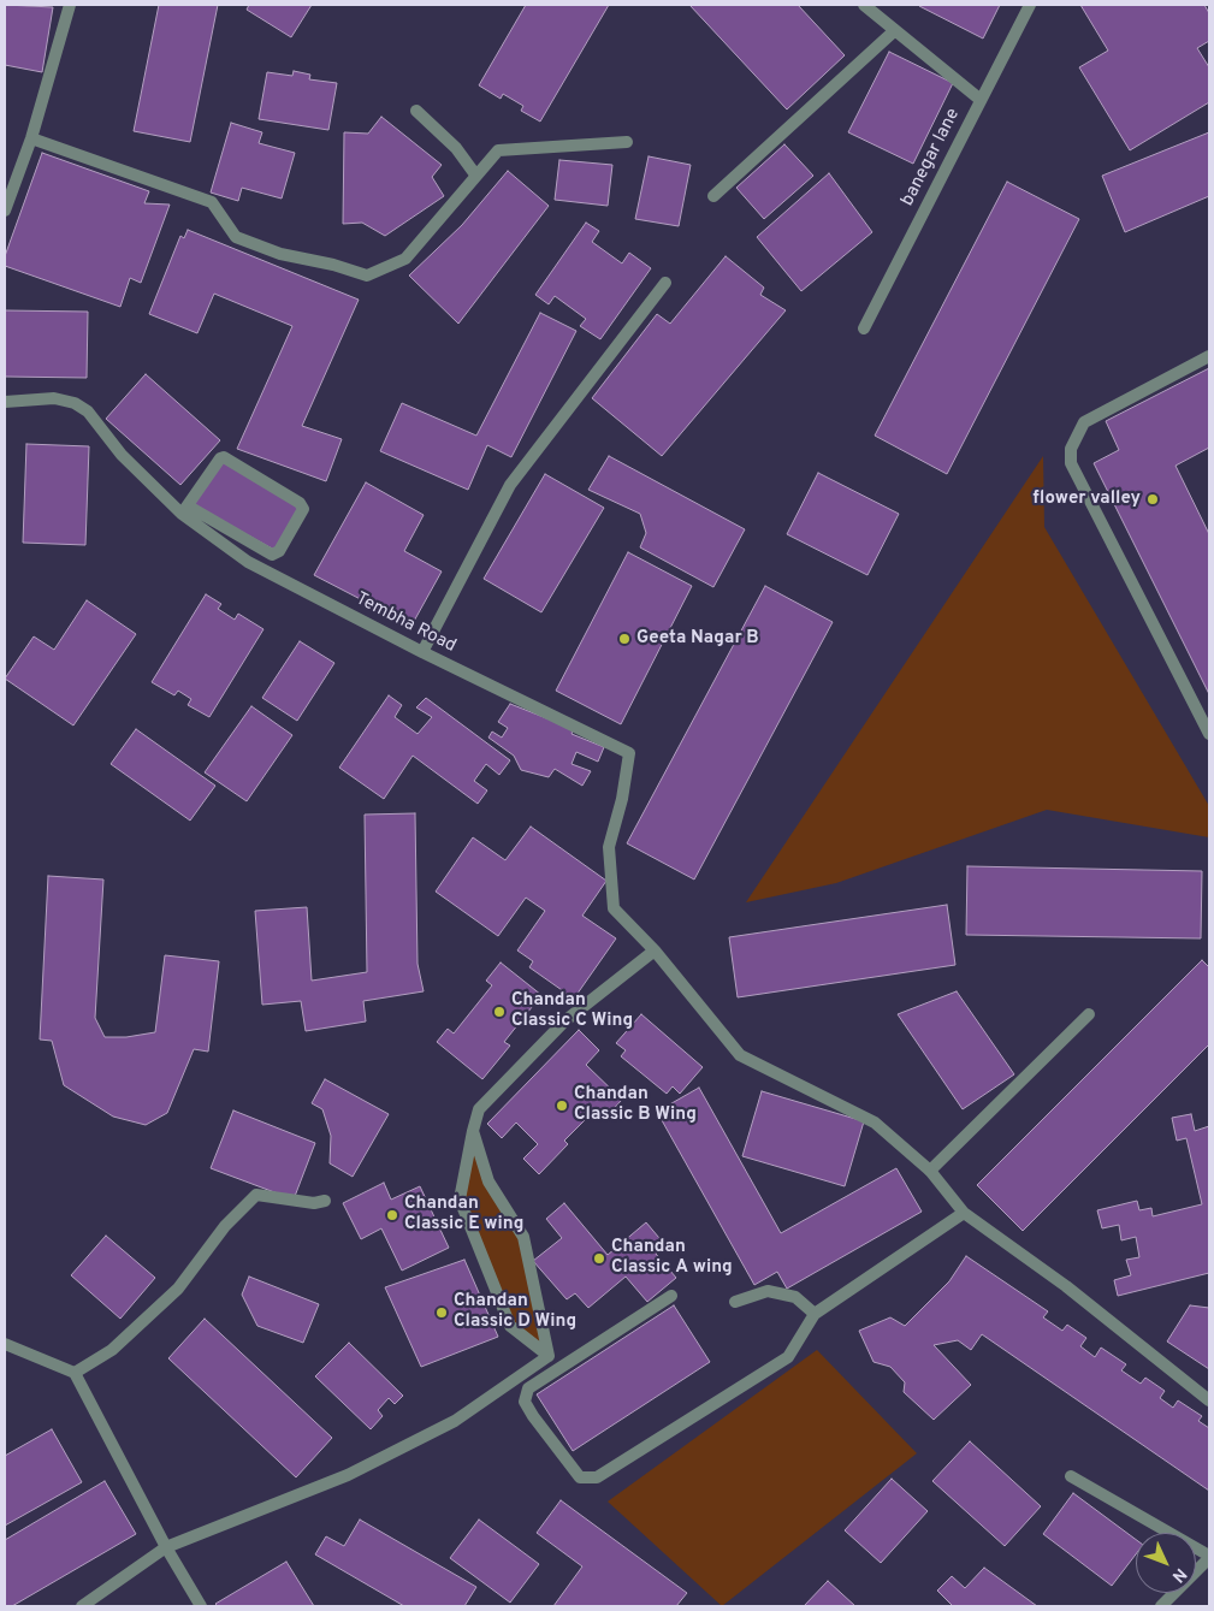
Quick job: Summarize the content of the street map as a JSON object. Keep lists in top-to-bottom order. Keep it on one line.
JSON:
{"streets":{"street":["banegar lane","Tembha Road"]},"places":["flower valley","Geeta Nagar B","Chandan Classic C Wing","Chandan Classic B Wing","Chandan Classic E wing","Chandan Classic A wing","Chandan Classic D Wing"],"north":"bottom right"}
